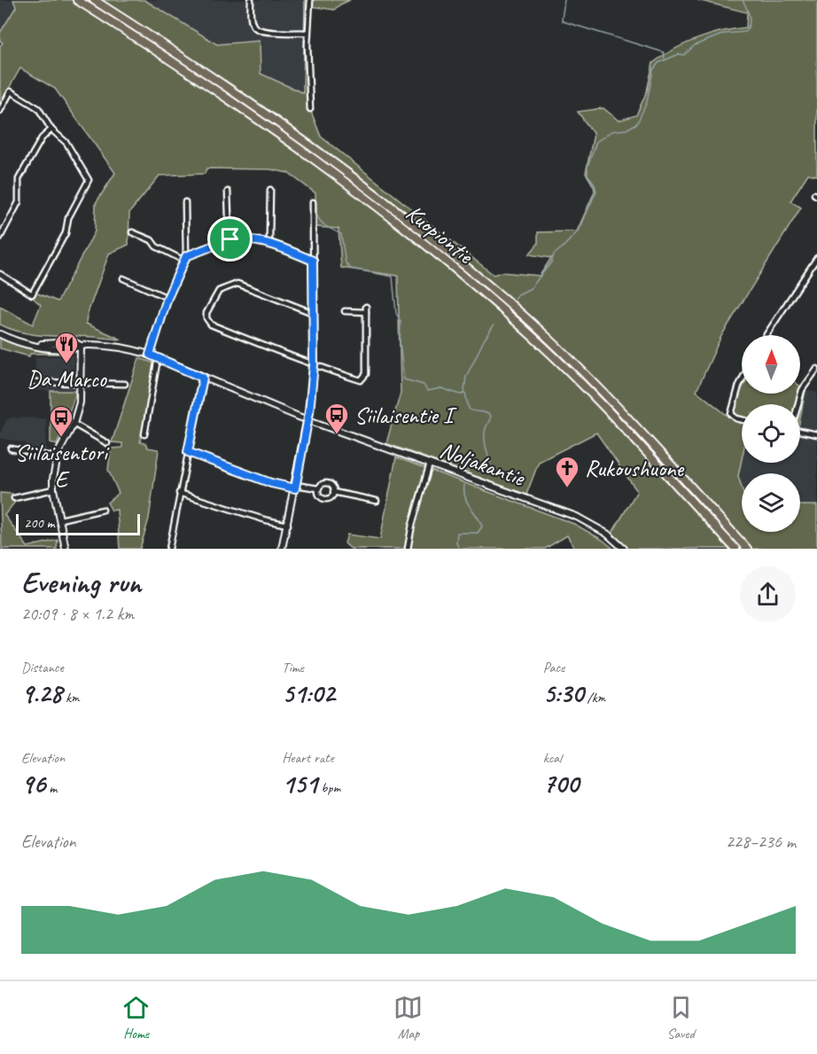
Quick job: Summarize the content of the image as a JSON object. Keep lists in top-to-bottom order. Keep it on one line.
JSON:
{"streets":{"highway":["Kuopiontie"],"main road":["Noljakantie"]},"places":{"restaurant":["Da Marco"],"bus stop":["Siilaisentie I","Siilaisentori E"],"church":["Rukoushuone"]},"scale_bar":"200 m","north":"top","page":{"scale":"200 m","heading":["Evening run","20:09 · 8 × 1.2 km"],"stats":[["Distance","9.28 km"],["Time","51:02"],["Pace","5:30 /km"],["Elevation","96 m"],["Heart rate","151 bpm"],["kcal","700"]],"chart":["Elevation","228–236 m"],"tabs":["Home","Map","Saved"]}}
